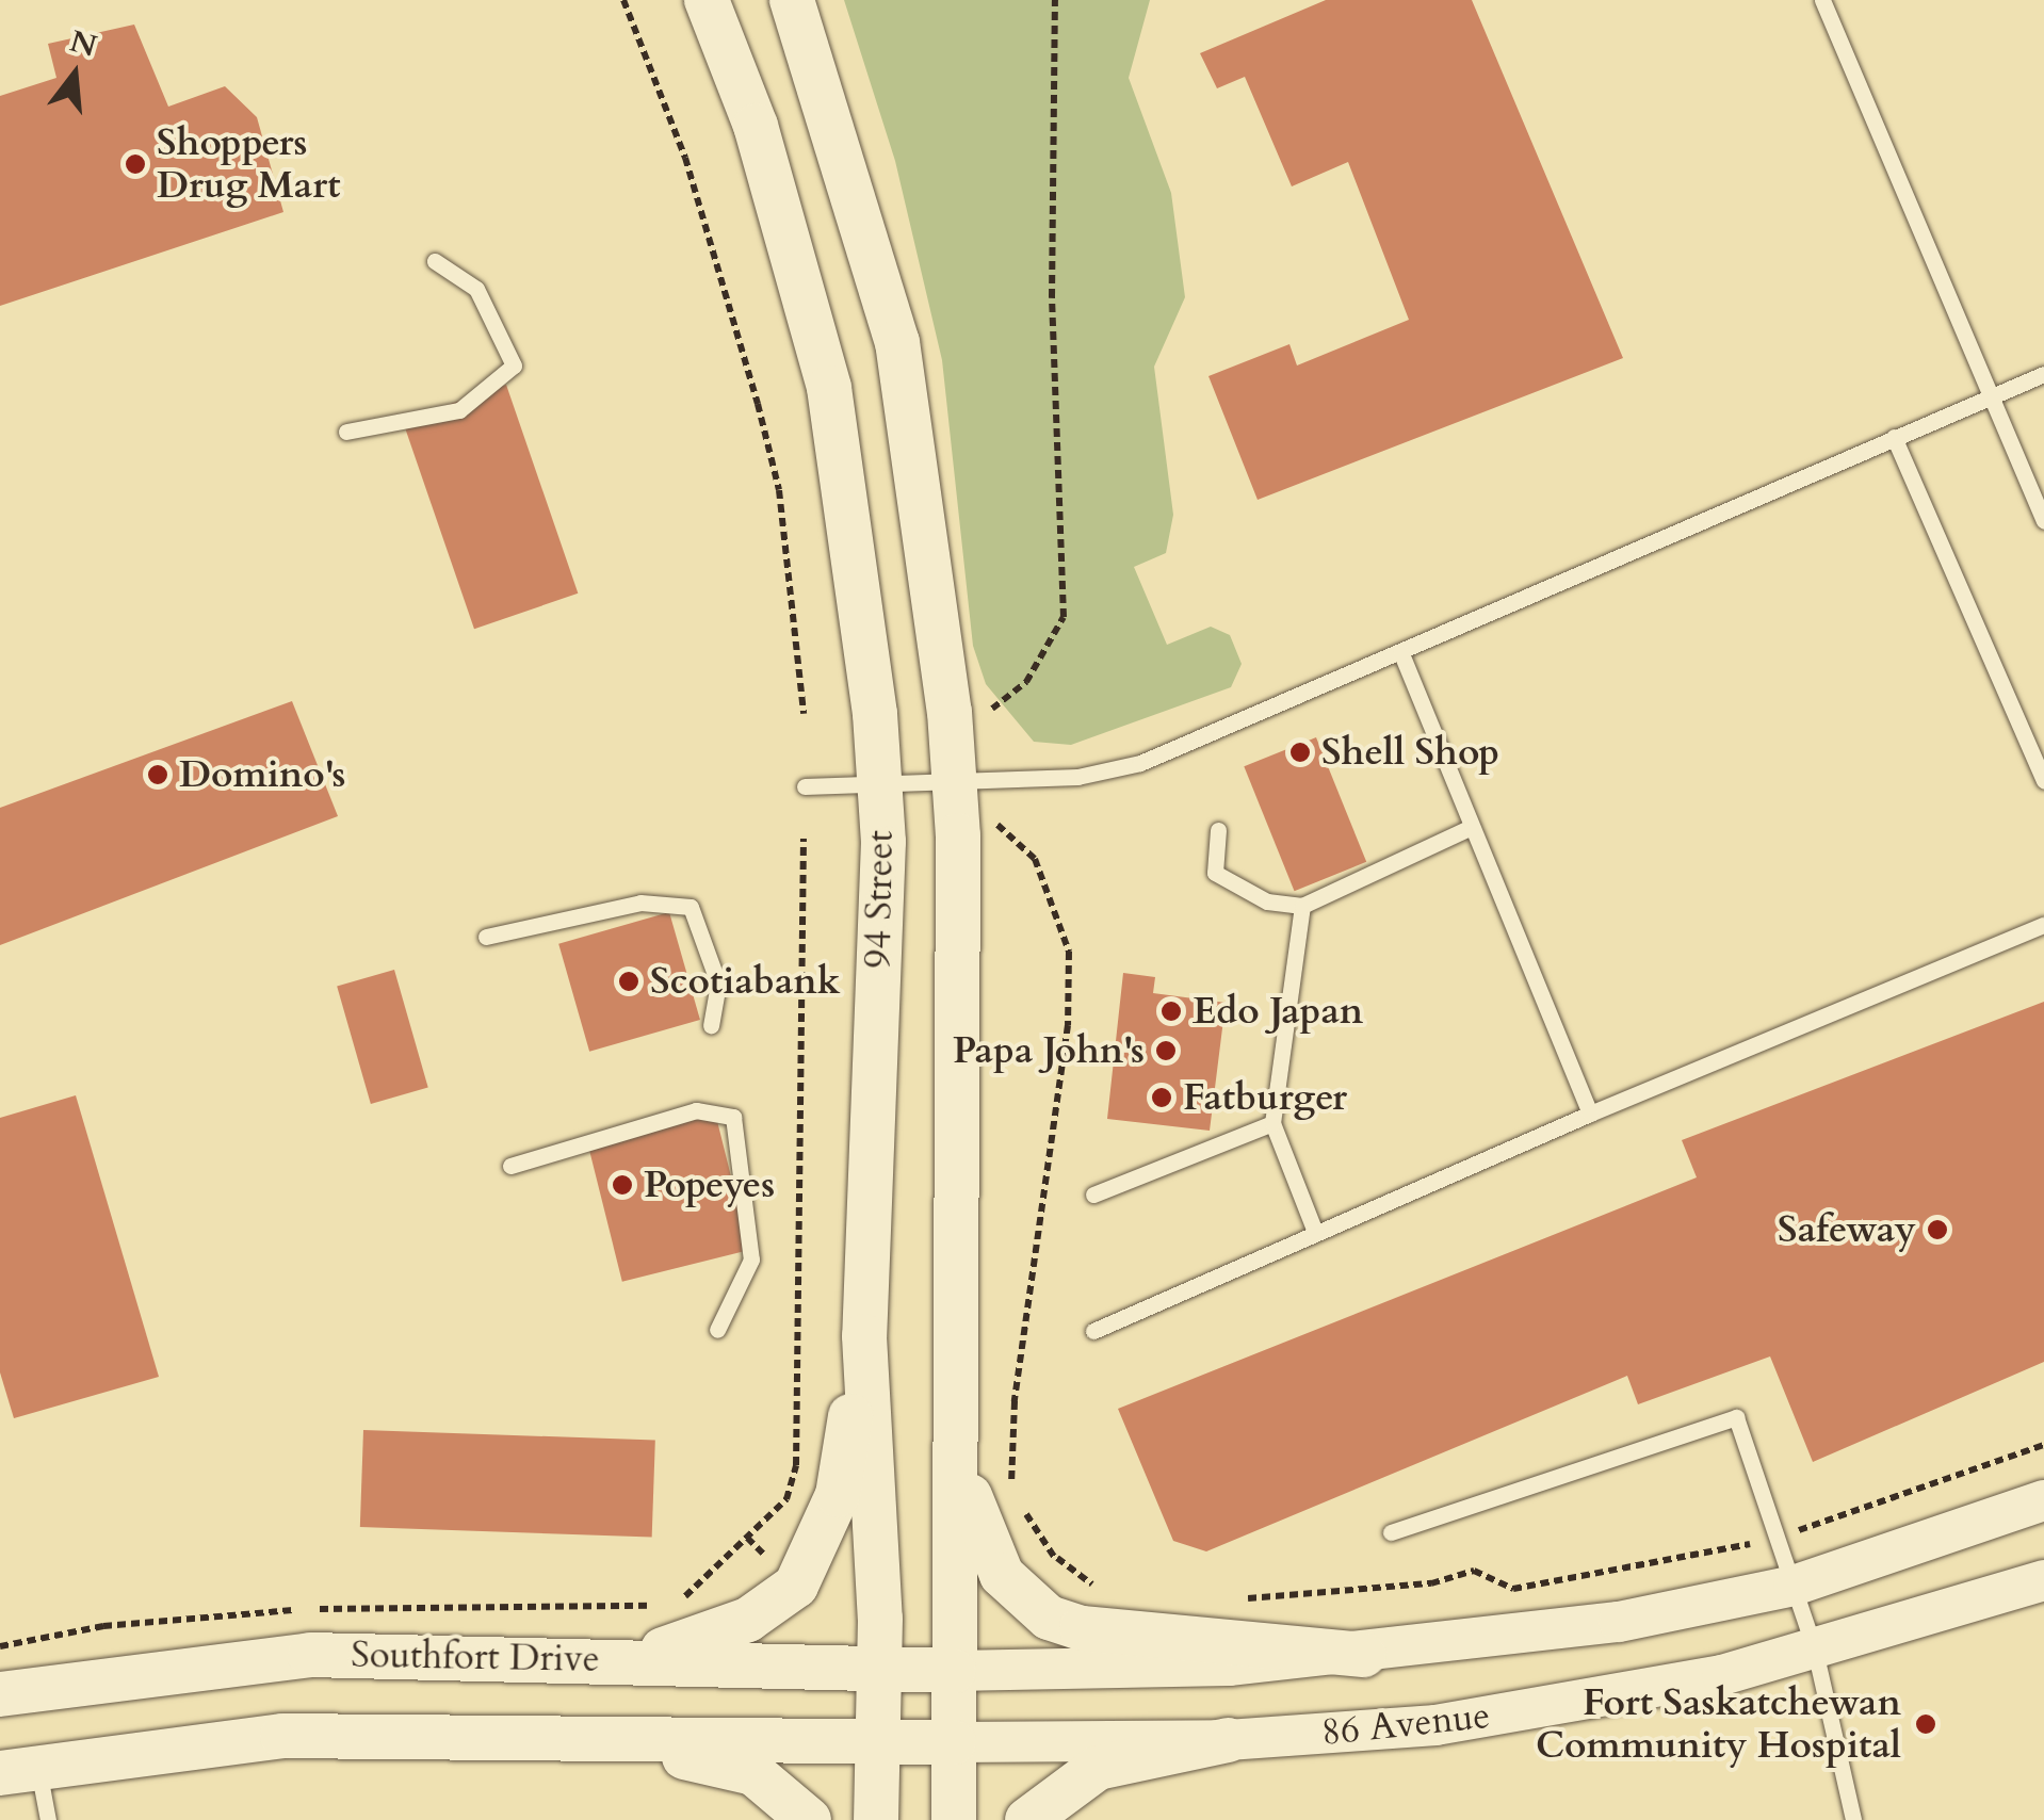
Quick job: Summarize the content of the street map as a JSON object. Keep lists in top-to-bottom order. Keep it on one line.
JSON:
{"streets":{"main road":["94 Street","Southfort Drive","86 Avenue"]},"crossings":[["94 Street","Southfort Drive"],["94 Street","86 Avenue"],["Southfort Drive","86 Avenue"]],"places":["Shoppers Drug Mart","Shell Shop","Domino's","Scotiabank","Edo Japan","Papa John's","Fatburger","Popeyes","Safeway","Fort Saskatchewan Community Hospital"],"north":"top"}
